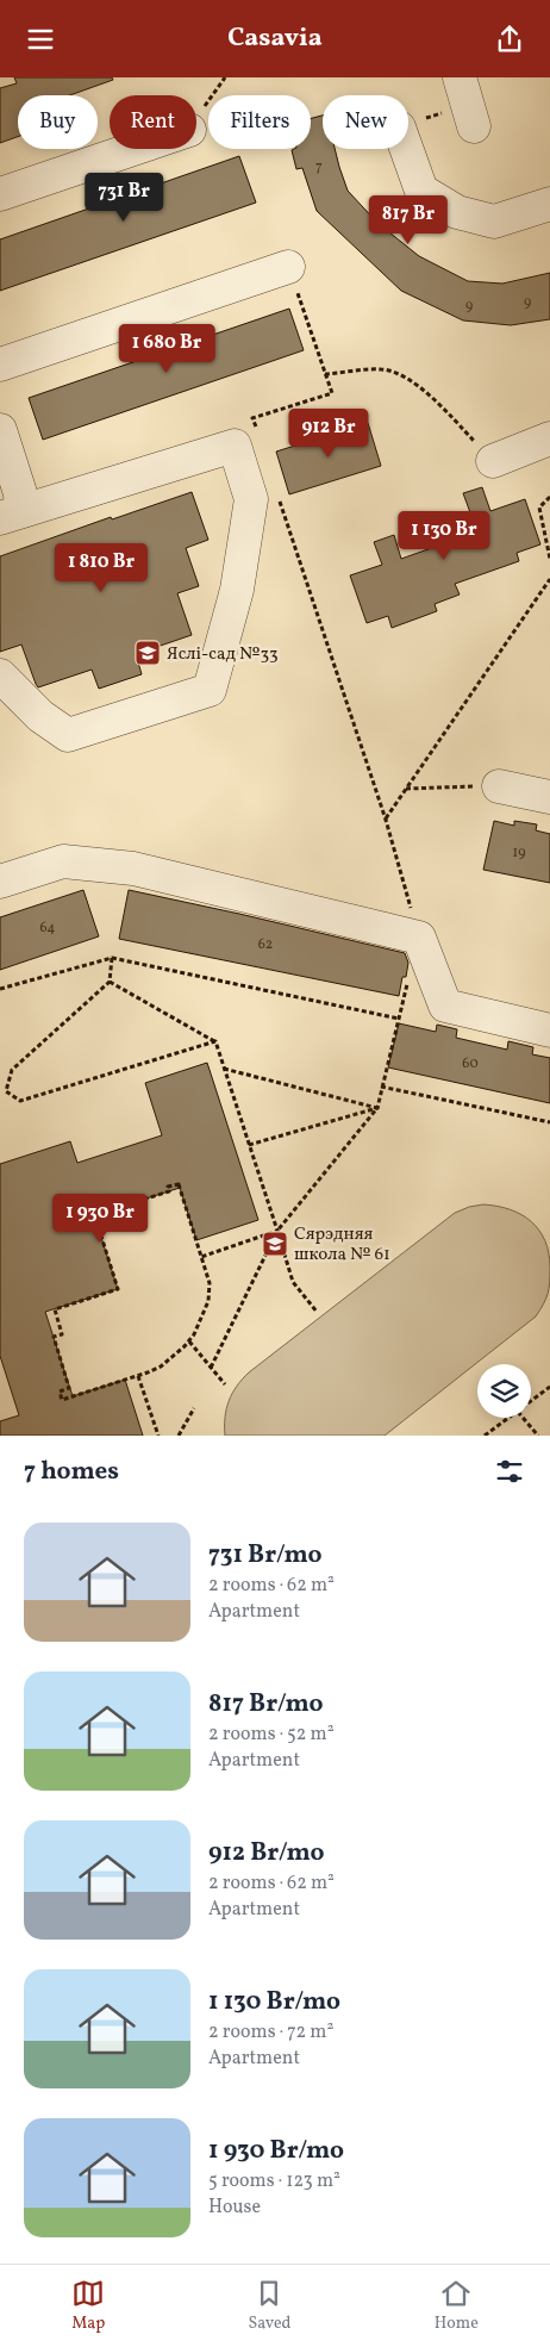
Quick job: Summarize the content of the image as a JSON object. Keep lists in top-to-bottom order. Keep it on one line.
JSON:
{"places":{"school or university":["Яслі-сад №33","Сярэдняя школа № 61"]},"house_numbers":["7","9","9","19","64","62","60"],"page":{"header":"Casavia","chip":["Buy","Rent","Filters","New"],"price":["731 Br","817 Br","1 680 Br","912 Br","1 130 Br","1 810 Br","1 930 Br"],"heading":"7 homes","list":[{"name":"731 Br/mo","note":"2 rooms · 62 m² · Apartment"},{"name":"817 Br/mo","note":"2 rooms · 52 m² · Apartment"},{"name":"912 Br/mo","note":"2 rooms · 62 m² · Apartment"},{"name":"1 130 Br/mo","note":"2 rooms · 72 m² · Apartment"},{"name":"1 930 Br/mo","note":"5 rooms · 123 m² · House"}],"tabs":["Map","Saved","Home"]}}
